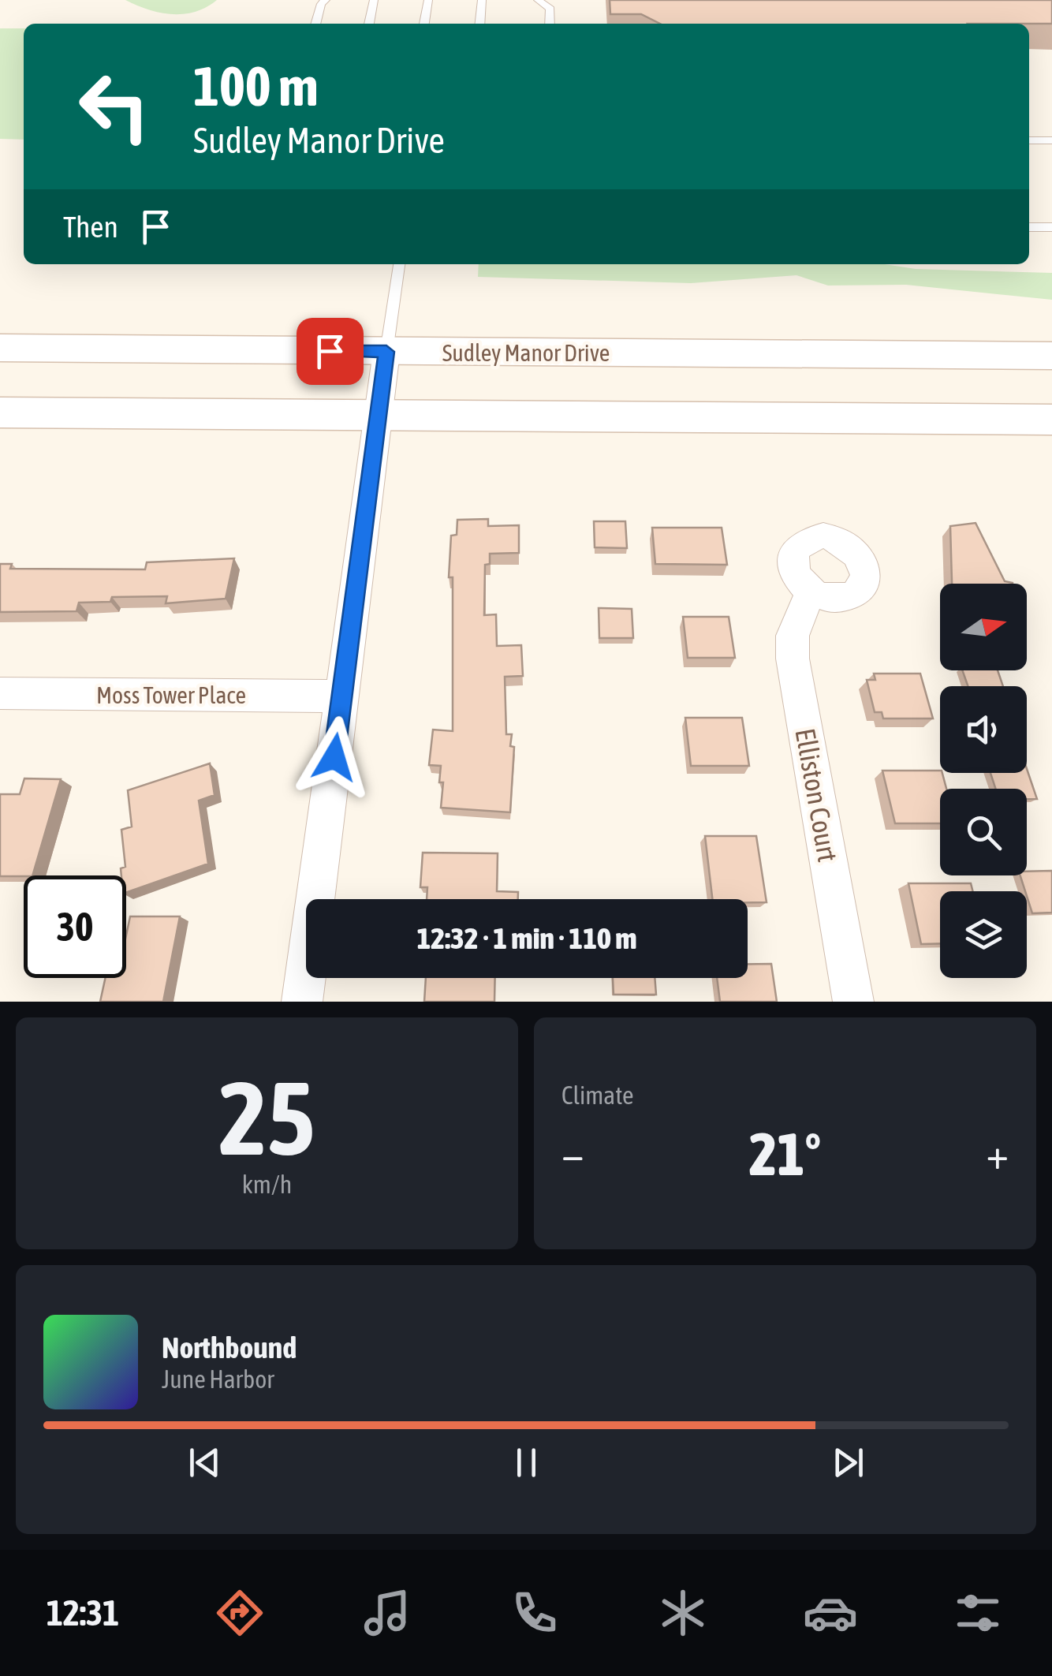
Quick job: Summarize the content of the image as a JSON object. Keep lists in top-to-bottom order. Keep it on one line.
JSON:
{"streets":{"main road":["Sudley Manor Drive"],"street":["Moss Tower Place","Elliston Court"]},"north":"right","page":{"turn":["100 m","Sudley Manor Drive"],"then":"Then","limit":"30","trip":"12:32 · 1 min · 110 m","tile":[["25","km/h"],"Climate"],"heat":["−","21°","+"],"song":["Northbound","June Harbor"],"tabs":"12:31"}}
